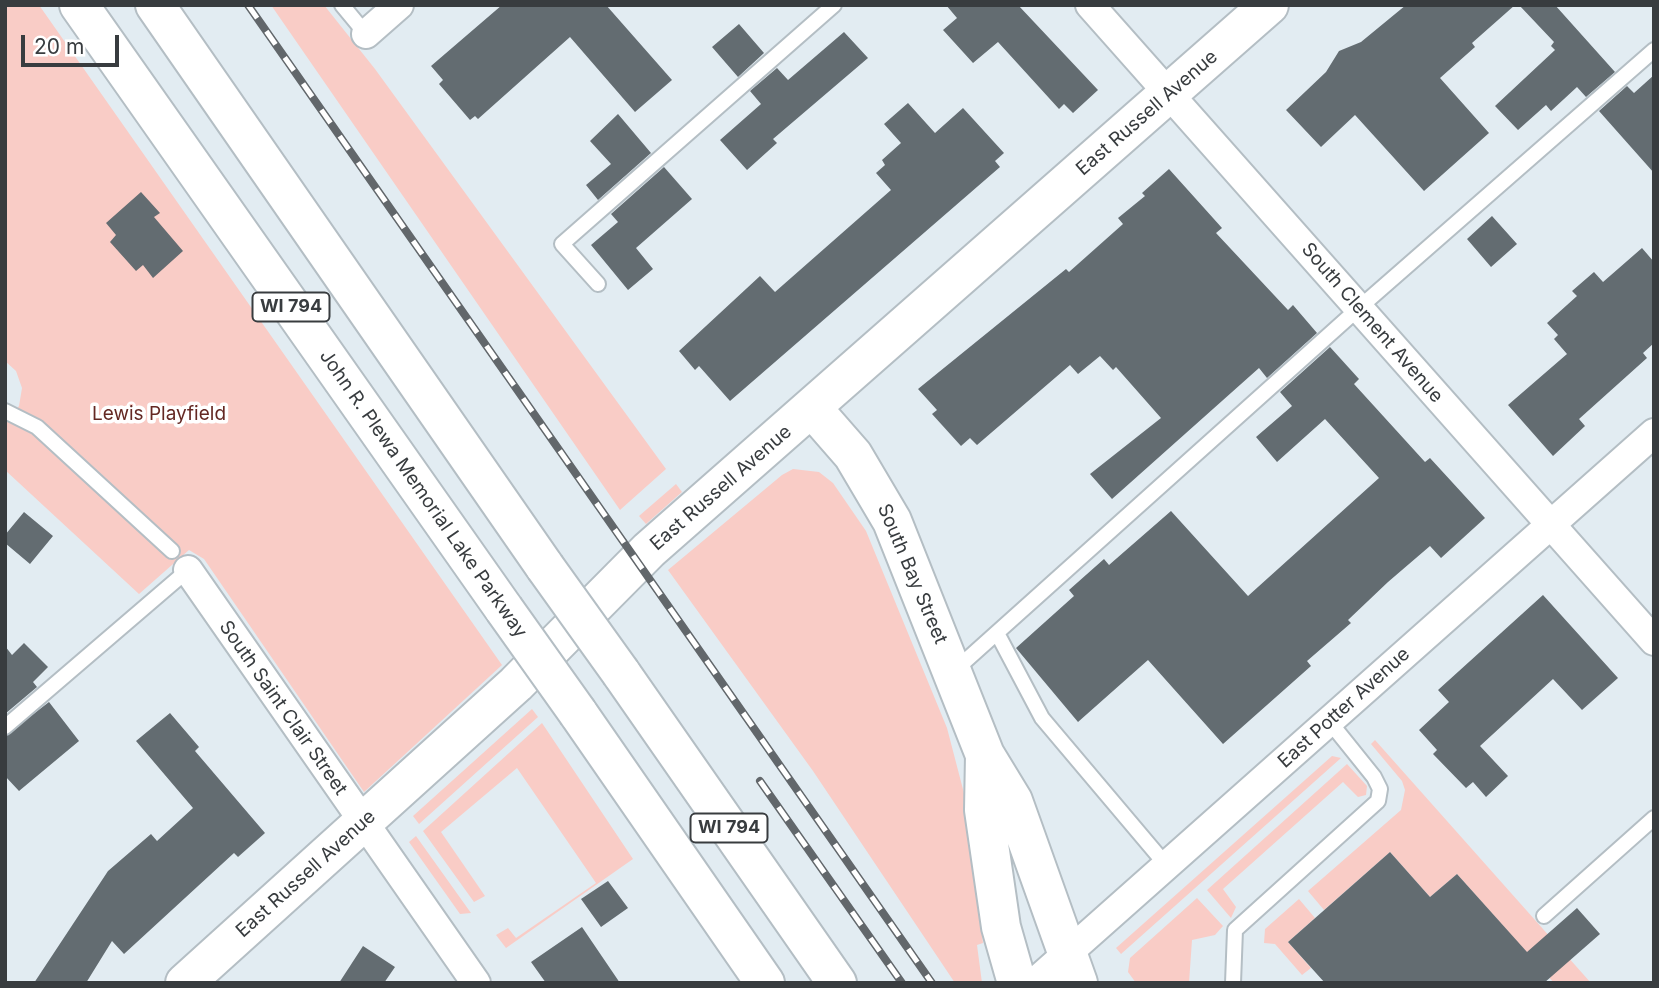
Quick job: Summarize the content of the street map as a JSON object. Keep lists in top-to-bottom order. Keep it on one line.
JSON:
{"streets":{"main road":["East Russell Avenue","WI 794","John R. Plewa Memorial Lake Parkway","South Bay Street"],"street":["South Clement Avenue","South Saint Clair Street","East Potter Avenue"]},"crossings":[["East Russell Avenue","South Clement Avenue"],["East Russell Avenue","South Bay Street"],["East Russell Avenue","South Saint Clair Street"],["South Clement Avenue","East Potter Avenue"],["South Bay Street","East Potter Avenue"]],"parks":["Lewis Playfield"],"scale_bar":"20 m"}
